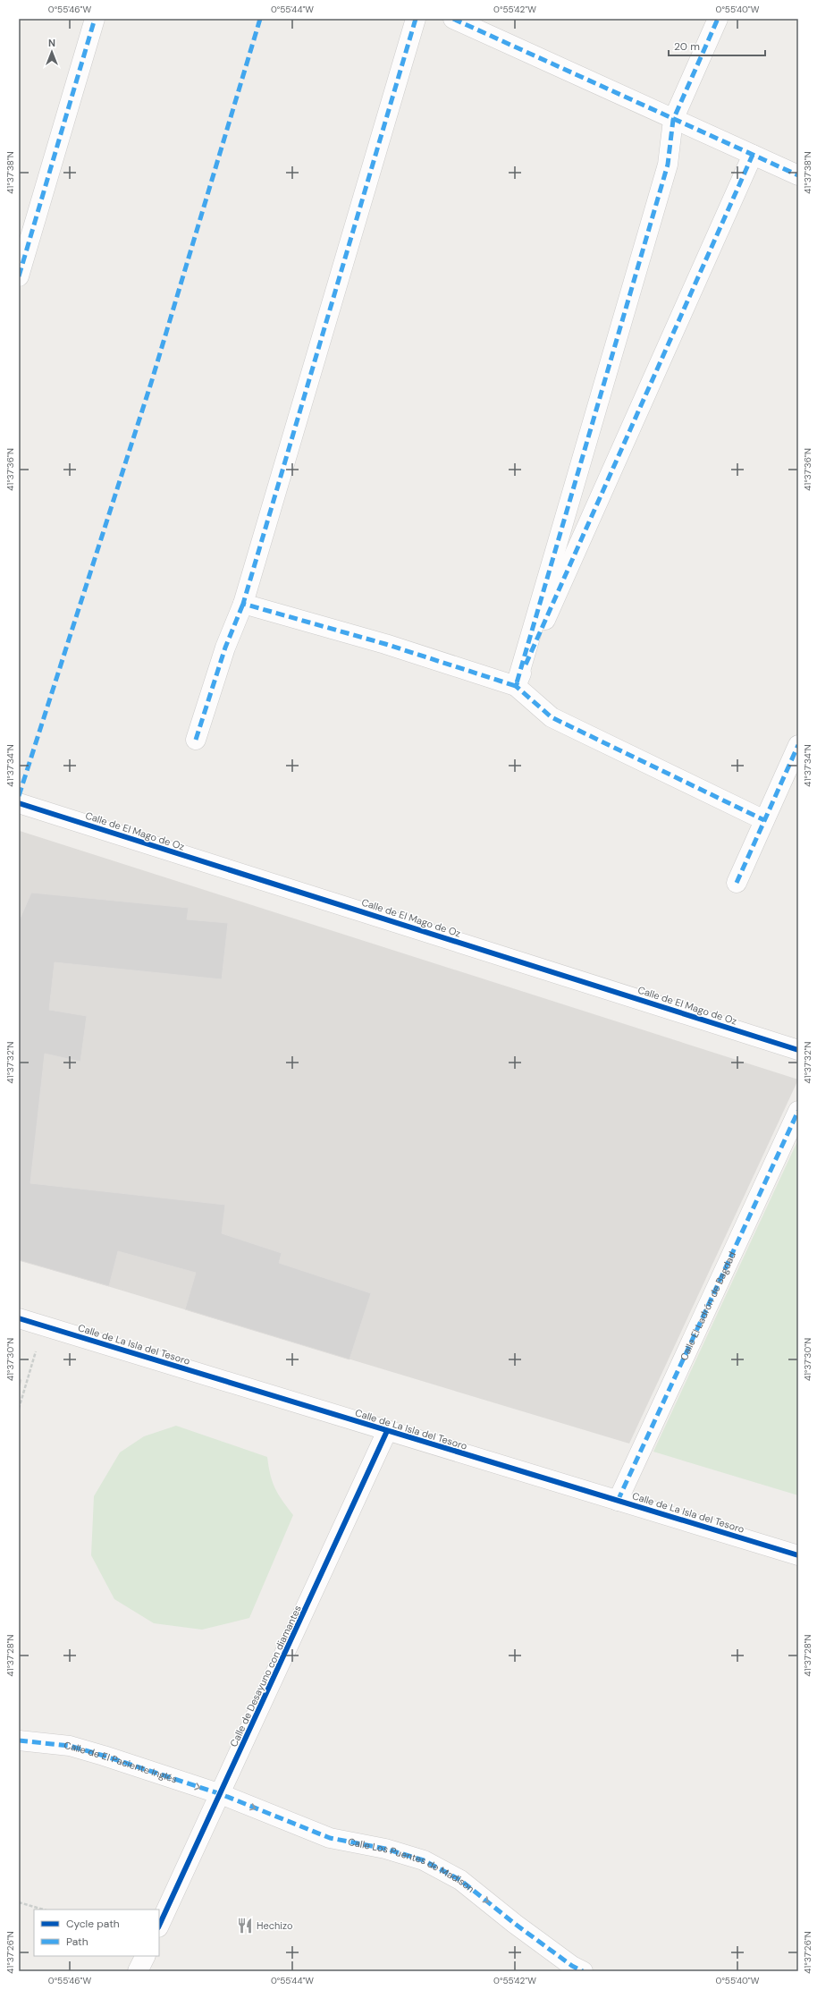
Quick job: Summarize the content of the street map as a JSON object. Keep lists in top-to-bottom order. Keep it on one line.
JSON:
{"streets":{"street":["Calle de El Mago de Oz","Calle El Ladrón de Bagdad","Calle de La Isla del Tesoro","Calle de Desayuno con diamantes","Calle de El Paciente Inglés","Calle Los Puentes de Madison"]},"crossings":[["Calle El Ladrón de Bagdad","Calle de La Isla del Tesoro"],["Calle de La Isla del Tesoro","Calle de Desayuno con diamantes"],["Calle de Desayuno con diamantes","Calle de El Paciente Inglés"],["Calle de Desayuno con diamantes","Calle Los Puentes de Madison"],["Calle de El Paciente Inglés","Calle Los Puentes de Madison"]],"one_way":["Calle de El Paciente Inglés","Calle Los Puentes de Madison"],"places":{"restaurant":["Hechizo"]},"legend":["Cycle path","Path"],"scale_bar":"20 m","north":"top","coordinates":["0°55'46\"W","0°55'44\"W","0°55'42\"W","0°55'40\"W","41°37'38\"N","41°37'36\"N","41°37'34\"N","41°37'32\"N","41°37'30\"N","41°37'28\"N","41°37'26\"N"]}
